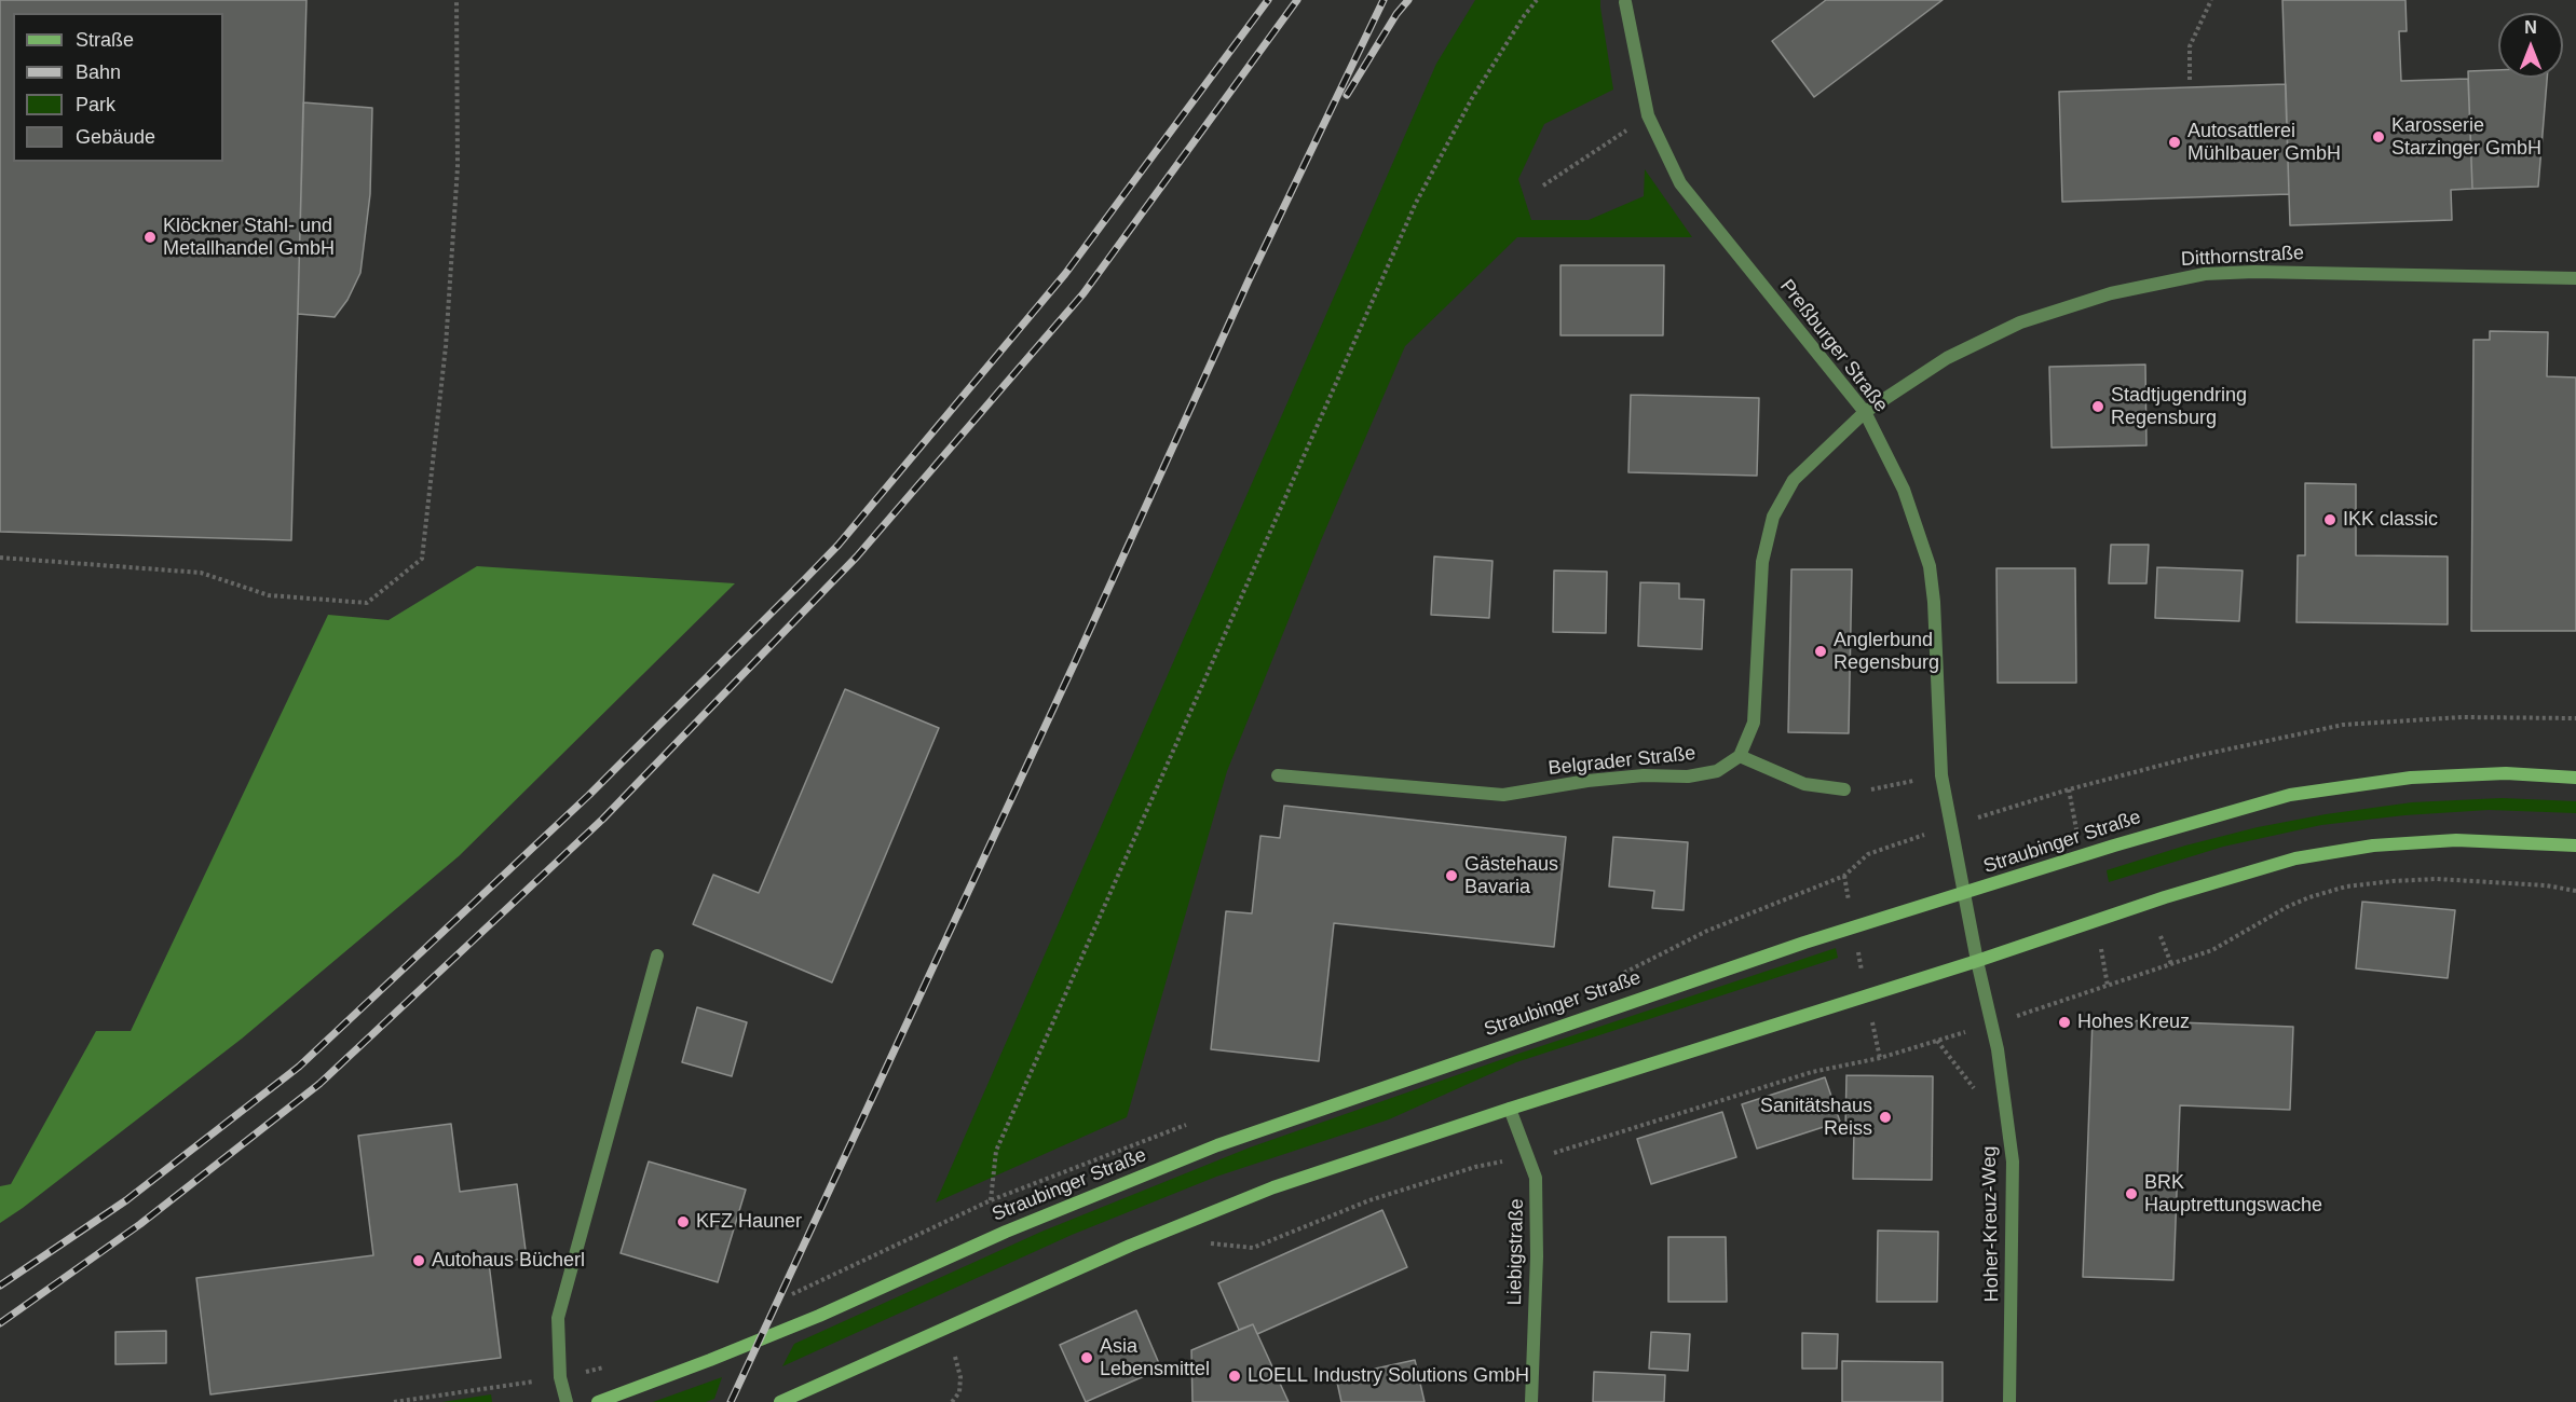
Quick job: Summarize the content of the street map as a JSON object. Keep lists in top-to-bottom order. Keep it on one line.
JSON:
{"streets":{"main road":["Straubinger Straße"],"street":["Ditthornstraße","Preßburger Straße","Belgrader Straße","Hoher-Kreuz-Weg","Liebigstraße"]},"crossings":[["Ditthornstraße","Preßburger Straße"],["Preßburger Straße","Straubinger Straße"],["Preßburger Straße","Hoher-Kreuz-Weg"],["Straubinger Straße","Hoher-Kreuz-Weg"]],"places":["Karosserie Starzinger GmbH","Autosattlerei Mühlbauer GmbH","Klöckner Stahl- und Metallhandel GmbH","Stadtjugendring Regensburg","IKK classic","Anglerbund Regensburg","Gästehaus Bavaria","Hohes Kreuz","Sanitätshaus Reiss","BRK Hauptrettungswache","KFZ Hauner","Autohaus Bücherl","Asia Lebensmittel","LOELL Industry Solutions GmbH"],"legend":["Straße","Bahn","Park","Gebäude"],"north":"top"}
